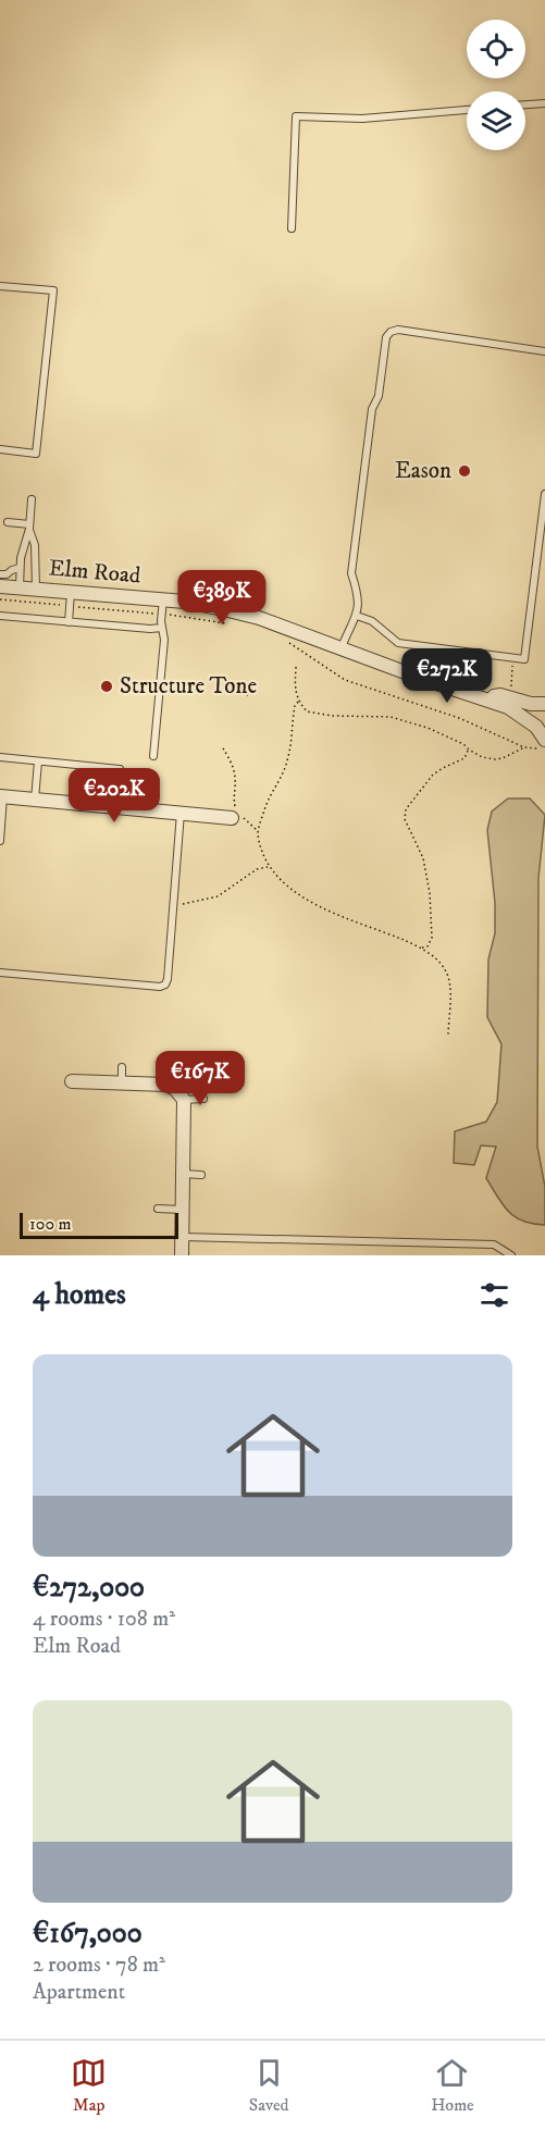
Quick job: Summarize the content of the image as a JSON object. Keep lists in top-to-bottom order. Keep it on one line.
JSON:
{"streets":{"street":["Elm Road"]},"places":["Eason","Structure Tone"],"scale_bar":"100 m","page":{"price":["€389K","€272K","€202K","€167K"],"scale":"100 m","heading":"4 homes","list":[{"name":"€272,000","note":"4 rooms · 108 m² · Elm Road"},{"name":"€167,000","note":"2 rooms · 78 m² · Apartment"}],"tabs":["Map","Saved","Home"]}}
